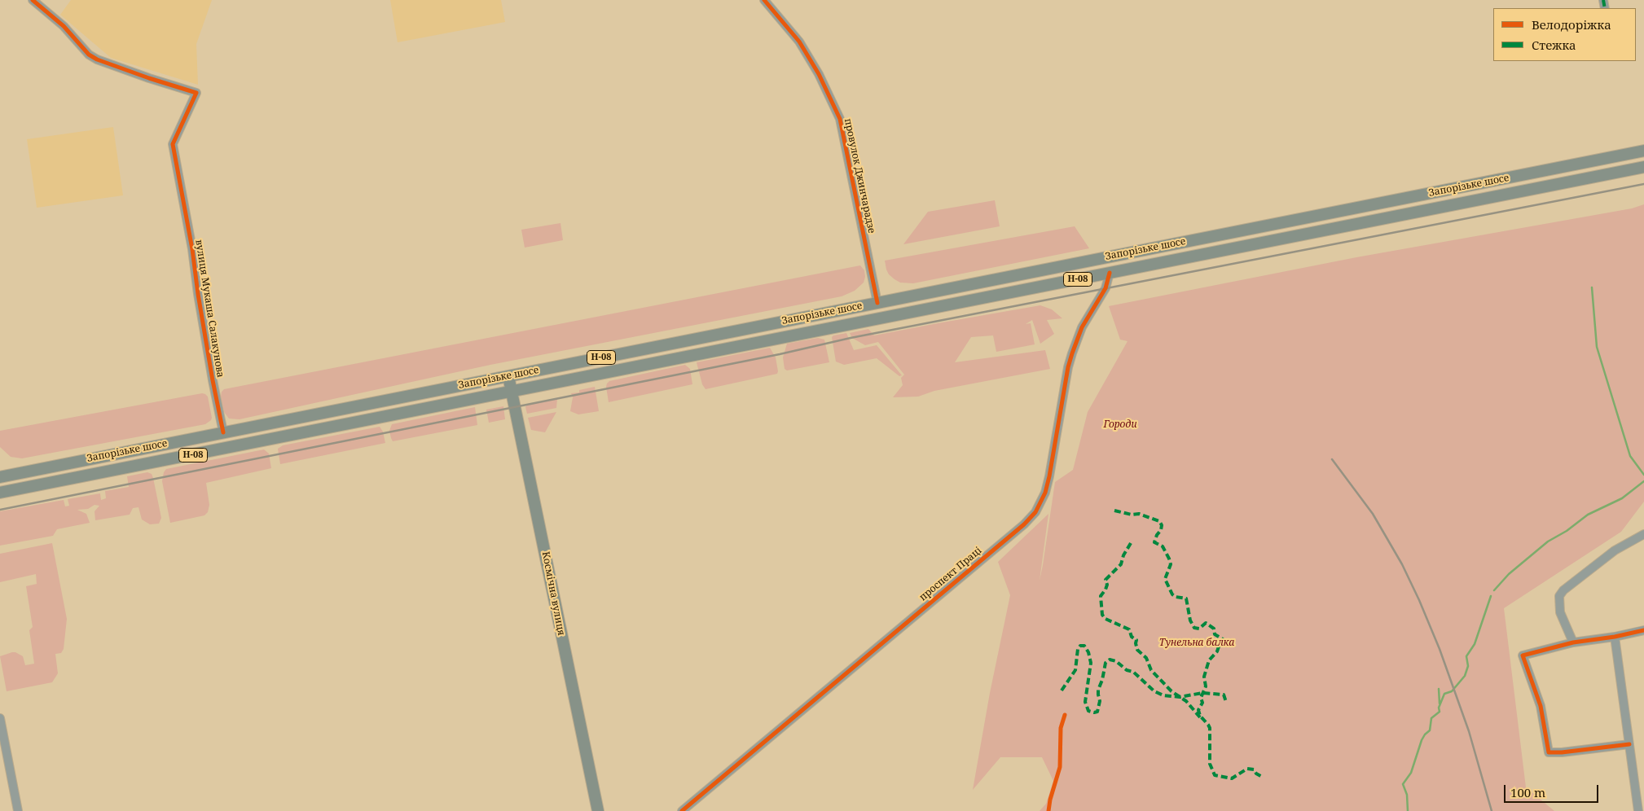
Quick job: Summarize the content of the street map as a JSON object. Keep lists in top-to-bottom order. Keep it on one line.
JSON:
{"streets":{"main road":["Запорізьке шосе","Н-08","Космічна вулиця"],"street":["провулок Джинчарадзе","вулиця Мукаша Салакунова","проспект Праці"]},"crossings":[["провулок Джинчарадзе","Запорізьке шосе"],["Запорізьке шосе","вулиця Мукаша Салакунова"],["Запорізьке шосе","проспект Праці"],["Запорізьке шосе","Космічна вулиця"]],"parks":["Городи","Тунельна балка"],"legend":["Велодоріжка","Стежка"],"scale_bar":"100 m"}
